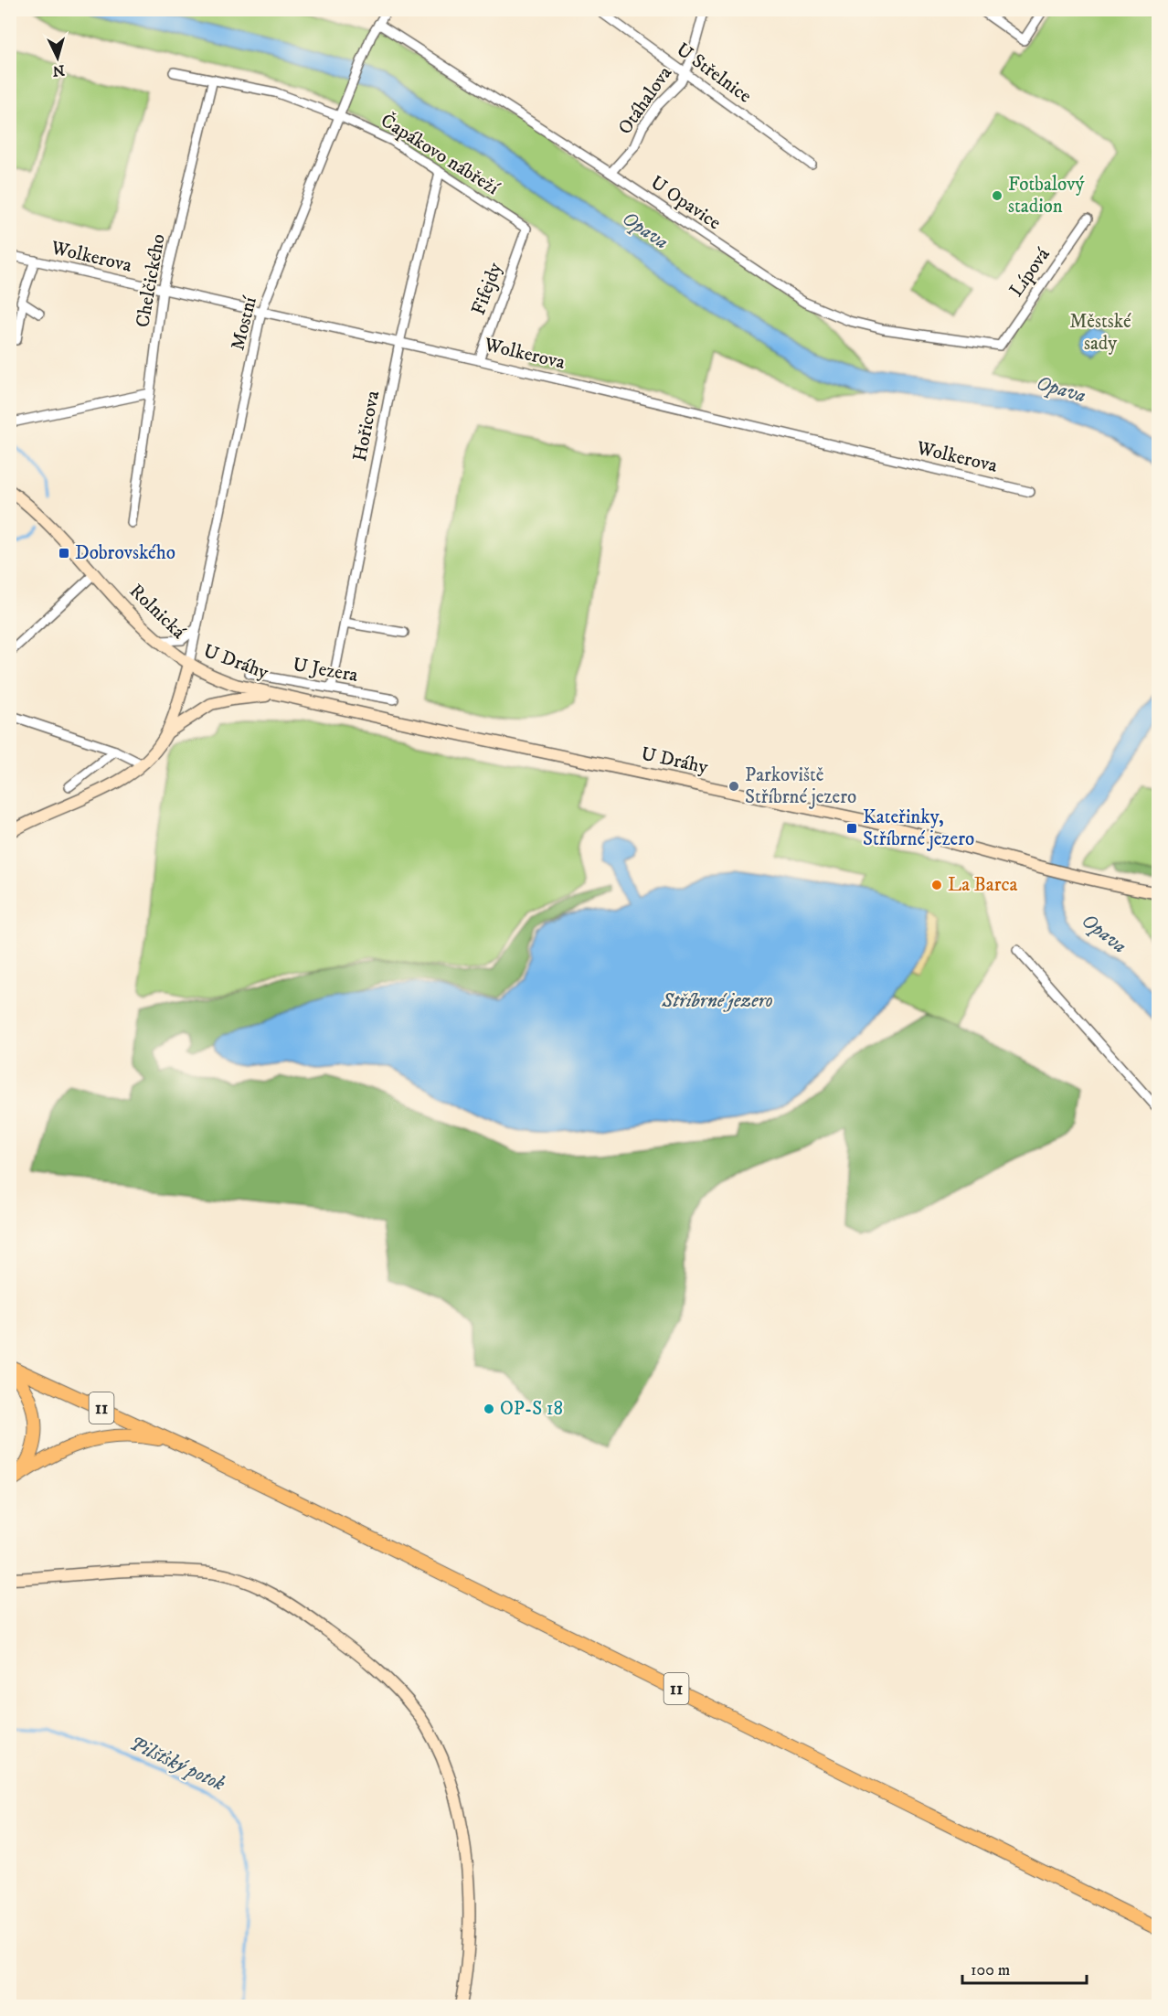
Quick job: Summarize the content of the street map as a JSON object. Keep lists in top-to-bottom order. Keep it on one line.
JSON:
{"streets":{"main road":["11"],"street":["U Střelnice","Otáhalova","Čapákovo nábřeží","U Opavice","Wolkerova","Lípová","Chelčického","Fifejdy","Mostní","Hořicova","Rolnická","U Dráhy","U Jezera"]},"crossings":[["U Střelnice","Otáhalova"],["Otáhalova","U Opavice"],["Čapákovo nábřeží","Chelčického"],["Čapákovo nábřeží","Fifejdy"],["Čapákovo nábřeží","Mostní"],["Čapákovo nábřeží","Hořicova"],["U Opavice","Lípová"],["U Opavice","Mostní"],["Wolkerova","Chelčického"],["Wolkerova","Fifejdy"],["Wolkerova","Mostní"],["Wolkerova","Hořicova"],["Mostní","Rolnická"],["Mostní","U Dráhy"],["Hořicova","U Jezera"],["Rolnická","U Dráhy"]],"water":["Opava","Stříbrné jezero","Pilšťský potok"],"parks":["Městské sady"],"places":{"other":["Fotbalový stadion","Parkoviště Stříbrné jezero","La Barca","OP-S 18"],"transit":["Dobrovského","Kateřinky, Stříbrné jezero"]},"scale_bar":"100 m","north":"bottom"}
